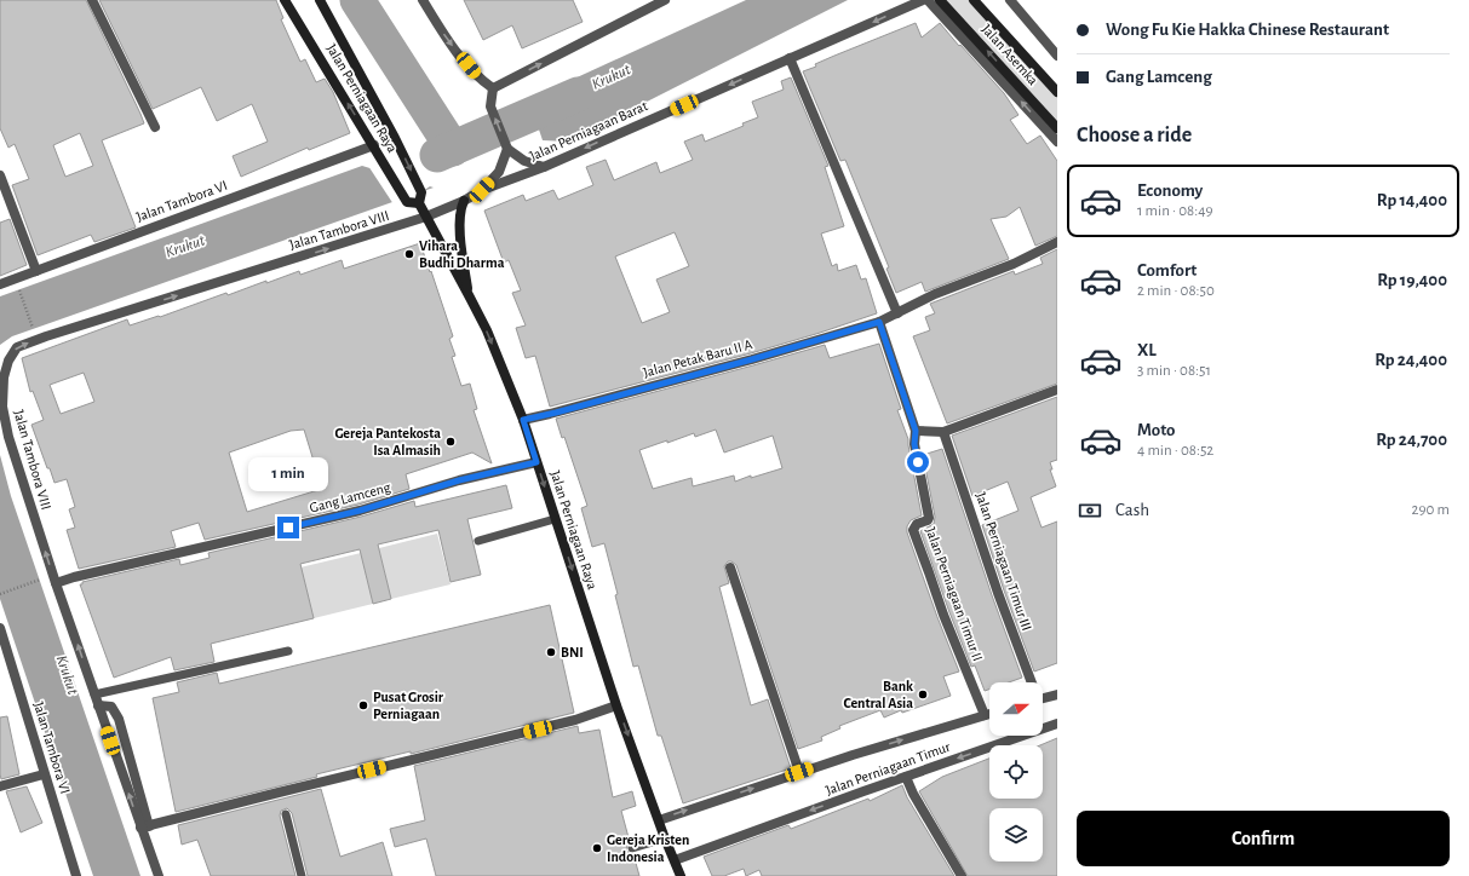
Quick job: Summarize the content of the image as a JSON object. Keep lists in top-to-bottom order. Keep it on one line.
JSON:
{"streets":{"main road":["Jalan Asemka","Jalan Perniagaan Raya"],"street":["Jalan Perniagaan Barat","Jalan Tambora VI","Jalan Tambora VIII","Jalan Petak Baru II A","Gang Lamceng","Jalan Perniagaan Timur III","Jalan Perniagaan Timur II","Jalan Perniagaan Timur"]},"crossings":[["Jalan Perniagaan Raya","Jalan Perniagaan Barat"],["Jalan Perniagaan Raya","Jalan Tambora VI"],["Jalan Perniagaan Raya","Jalan Tambora VIII"],["Jalan Perniagaan Raya","Jalan Petak Baru II A"],["Jalan Perniagaan Raya","Gang Lamceng"],["Jalan Perniagaan Raya","Jalan Perniagaan Timur"],["Jalan Perniagaan Barat","Jalan Tambora VIII"],["Jalan Tambora VIII","Gang Lamceng"],["Jalan Perniagaan Timur II","Jalan Perniagaan Timur"]],"one_way":["Jalan Perniagaan Barat"],"water":["Krukut"],"places":["Vihara Budhi Dharma","Gereja Pantekosta Isa Almasih","BNI","Bank Central Asia","Pusat Grosir Perniagaan","Gereja Kristen Indonesia"],"north":"right","page":{"banner":["Wong Fu Kie Hakka Chinese Restaurant","Gang Lamceng"],"heading":"Choose a ride","list":[{"name":"Economy","note":"1 min · 08:49","value":"Rp 14,400"},{"name":"Comfort","note":"2 min · 08:50","value":"Rp 19,400"},{"name":"XL","note":"3 min · 08:51","value":"Rp 24,400"},{"name":"Moto","note":"4 min · 08:52","value":"Rp 24,700"}],"bubble":"1 min","pay":["Cash","290 m"],"buttons":"Confirm"}}
